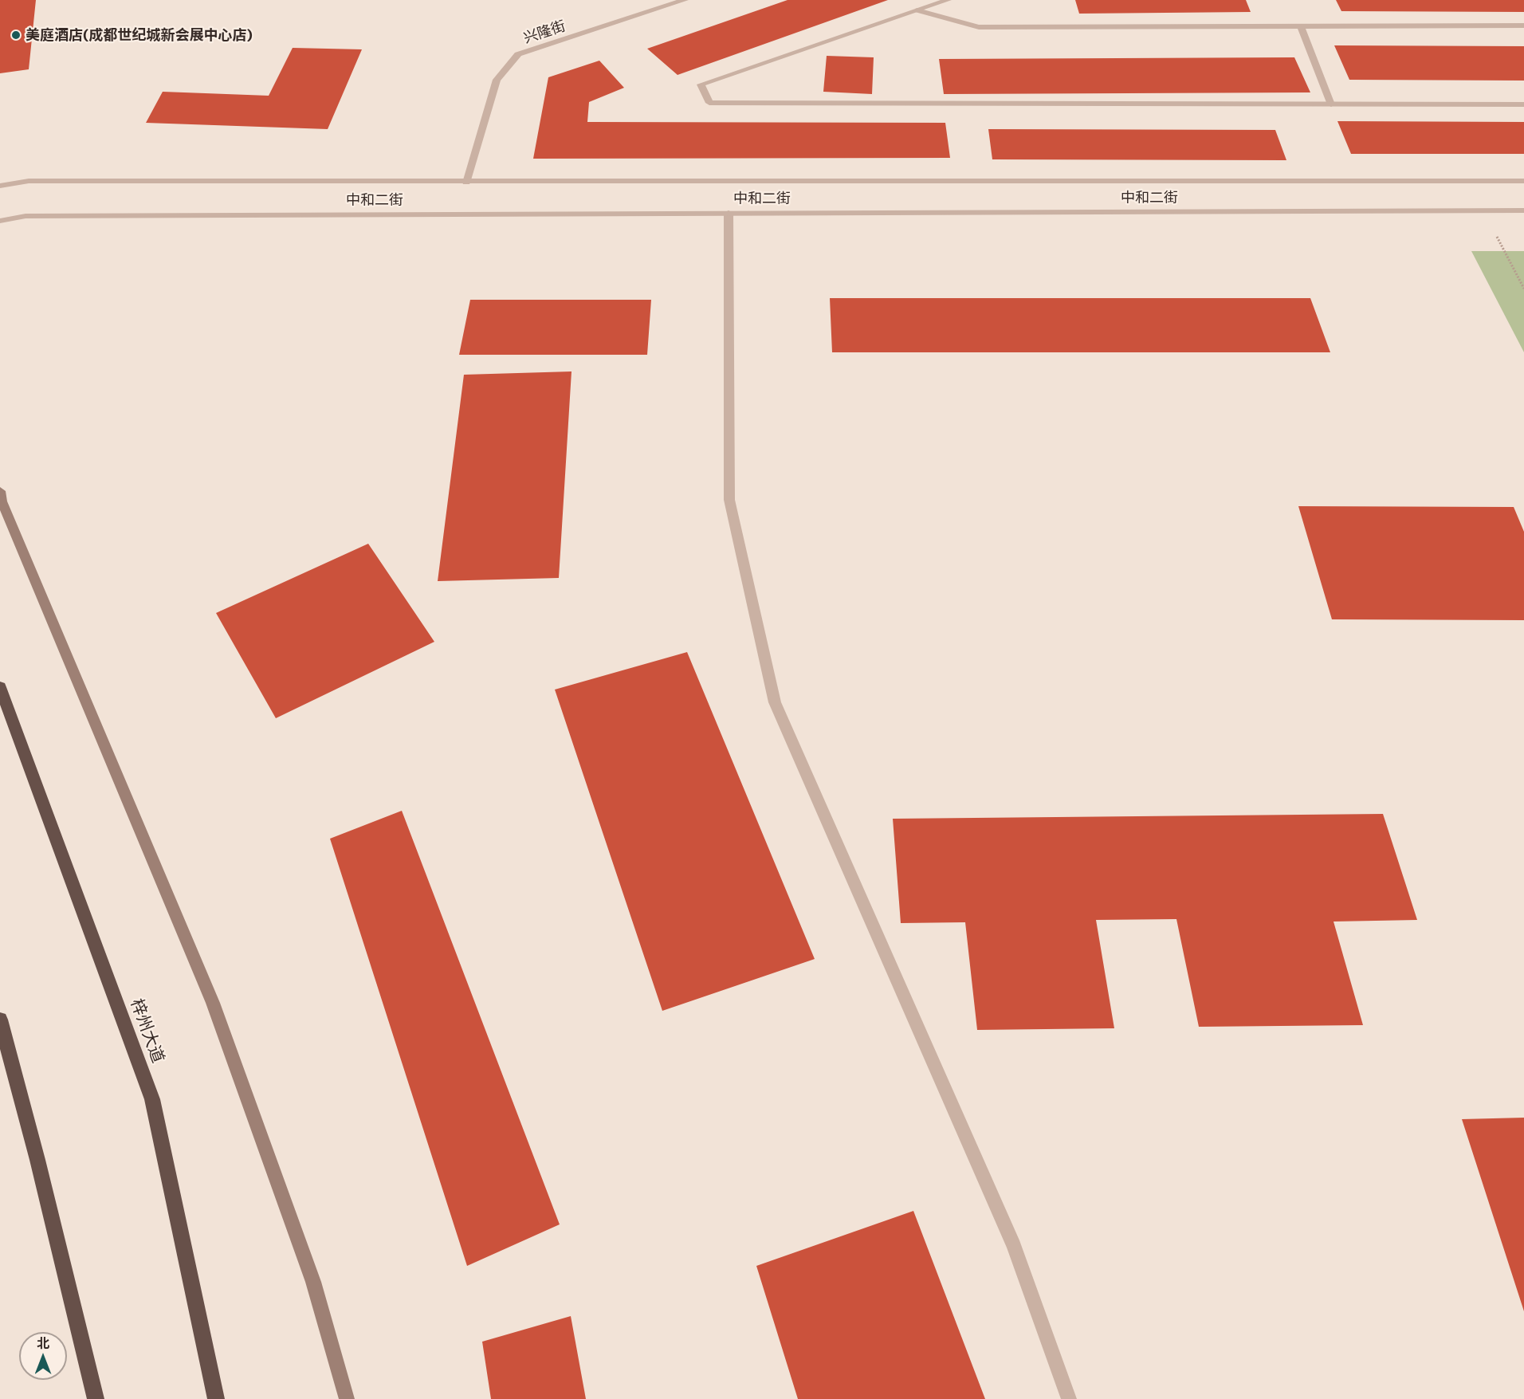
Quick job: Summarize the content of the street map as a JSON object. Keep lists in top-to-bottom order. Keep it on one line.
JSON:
{"streets":{"highway":["梓州大道"],"street":["兴隆街","中和二街"]},"crossings":[["兴隆街","中和二街"]],"places":["美庭酒店(成都世纪城新会展中心店)"],"north":"top"}
